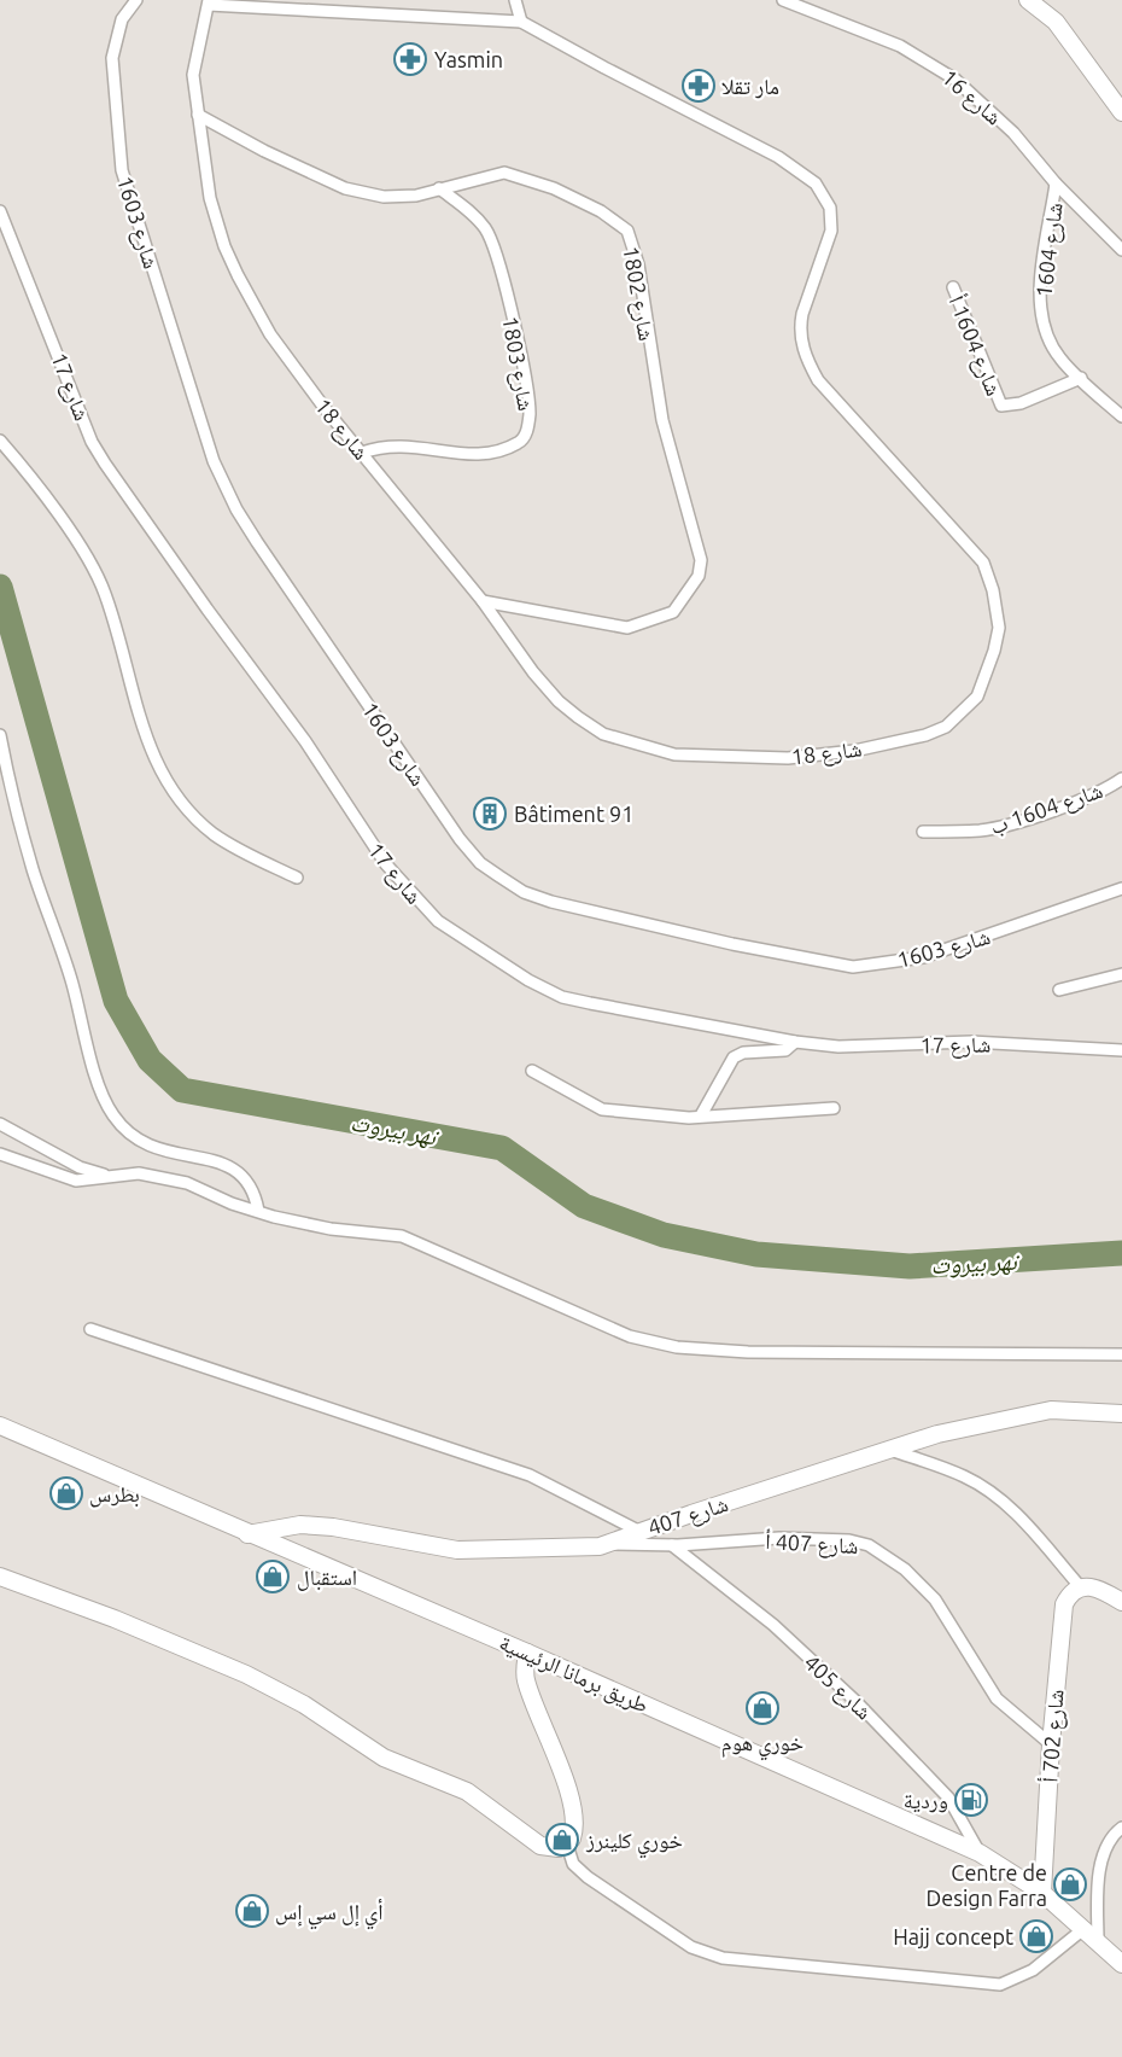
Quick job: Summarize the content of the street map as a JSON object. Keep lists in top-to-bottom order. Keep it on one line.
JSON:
{"streets":{"street":["شارع 16","شارع 1603","شارع 1604","شارع 1802","شارع 1604 أ","شارع 1803","شارع 17","شارع 18","شارع 1604 ب","شارع 407","شارع 407 أ","طريق برمانا الرئيسية","شارع 405","شارع 702 أ"]},"crossings":[["شارع 16","شارع 1604"],["شارع 1604","شارع 1604 أ"],["شارع 1802","شارع 1803"],["شارع 1802","شارع 18"],["شارع 1803","شارع 18"],["شارع 407","شارع 407 أ"],["شارع 407","طريق برمانا الرئيسية"],["شارع 407 أ","شارع 405"],["شارع 407 أ","شارع 702 أ"],["طريق برمانا الرئيسية","شارع 405"],["طريق برمانا الرئيسية","شارع 702 أ"]],"water":["نهر بيروت"],"places":{"pharmacy":["Yasmin","مار تقلا"],"building":["Bâtiment 91"],"shop":["بطرس","استقبال","خوري هوم","خوري كلينرز","Centre de Design Farra","أي إل سي إس","Hajj concept"],"fuel station":["وردية"]}}
